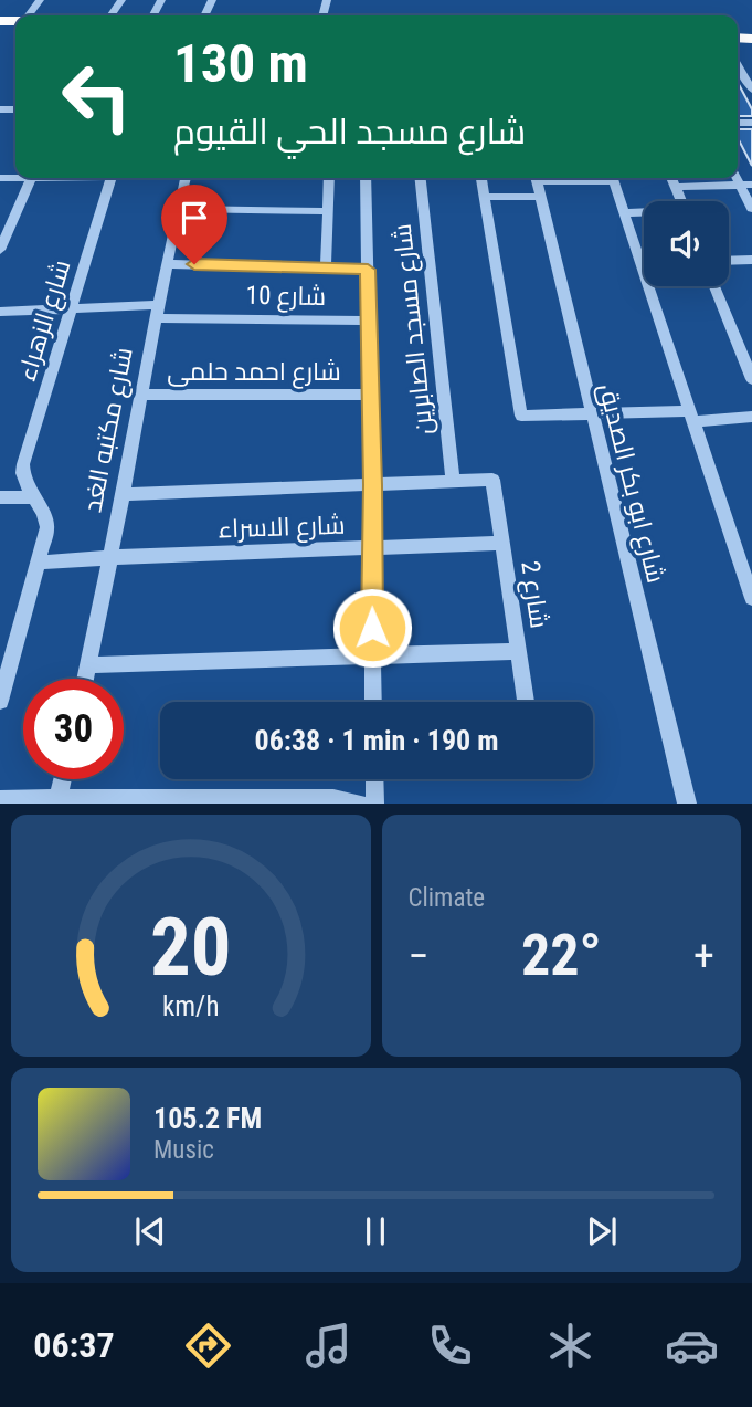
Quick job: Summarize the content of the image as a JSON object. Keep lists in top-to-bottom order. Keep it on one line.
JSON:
{"streets":{"street":["شارع 10","شارع الزهراء","شارع مسجد الصابرين","شارع احمد حلمى","شارع مكتبه الغد","شارع ابو بكر الصديق","شارع الاسراء","شارع 2"]},"crossings":[["شارع 10","شارع الزهراء"],["شارع 10","شارع مكتبه الغد"],["شارع مسجد الصابرين","شارع 2"],["شارع احمد حلمى","شارع مكتبه الغد"],["شارع مكتبه الغد","شارع الاسراء"],["شارع الاسراء","شارع 2"]],"page":{"turn":["130 m","شارع مسجد الحي القيوم"],"limit":"30","trip":"06:38 · 1 min · 190 m","tile":"Climate","heat":["−","22°","+"],"song":["105.2 FM","Music"],"tabs":"06:37","gauge":["20","km/h"]}}
